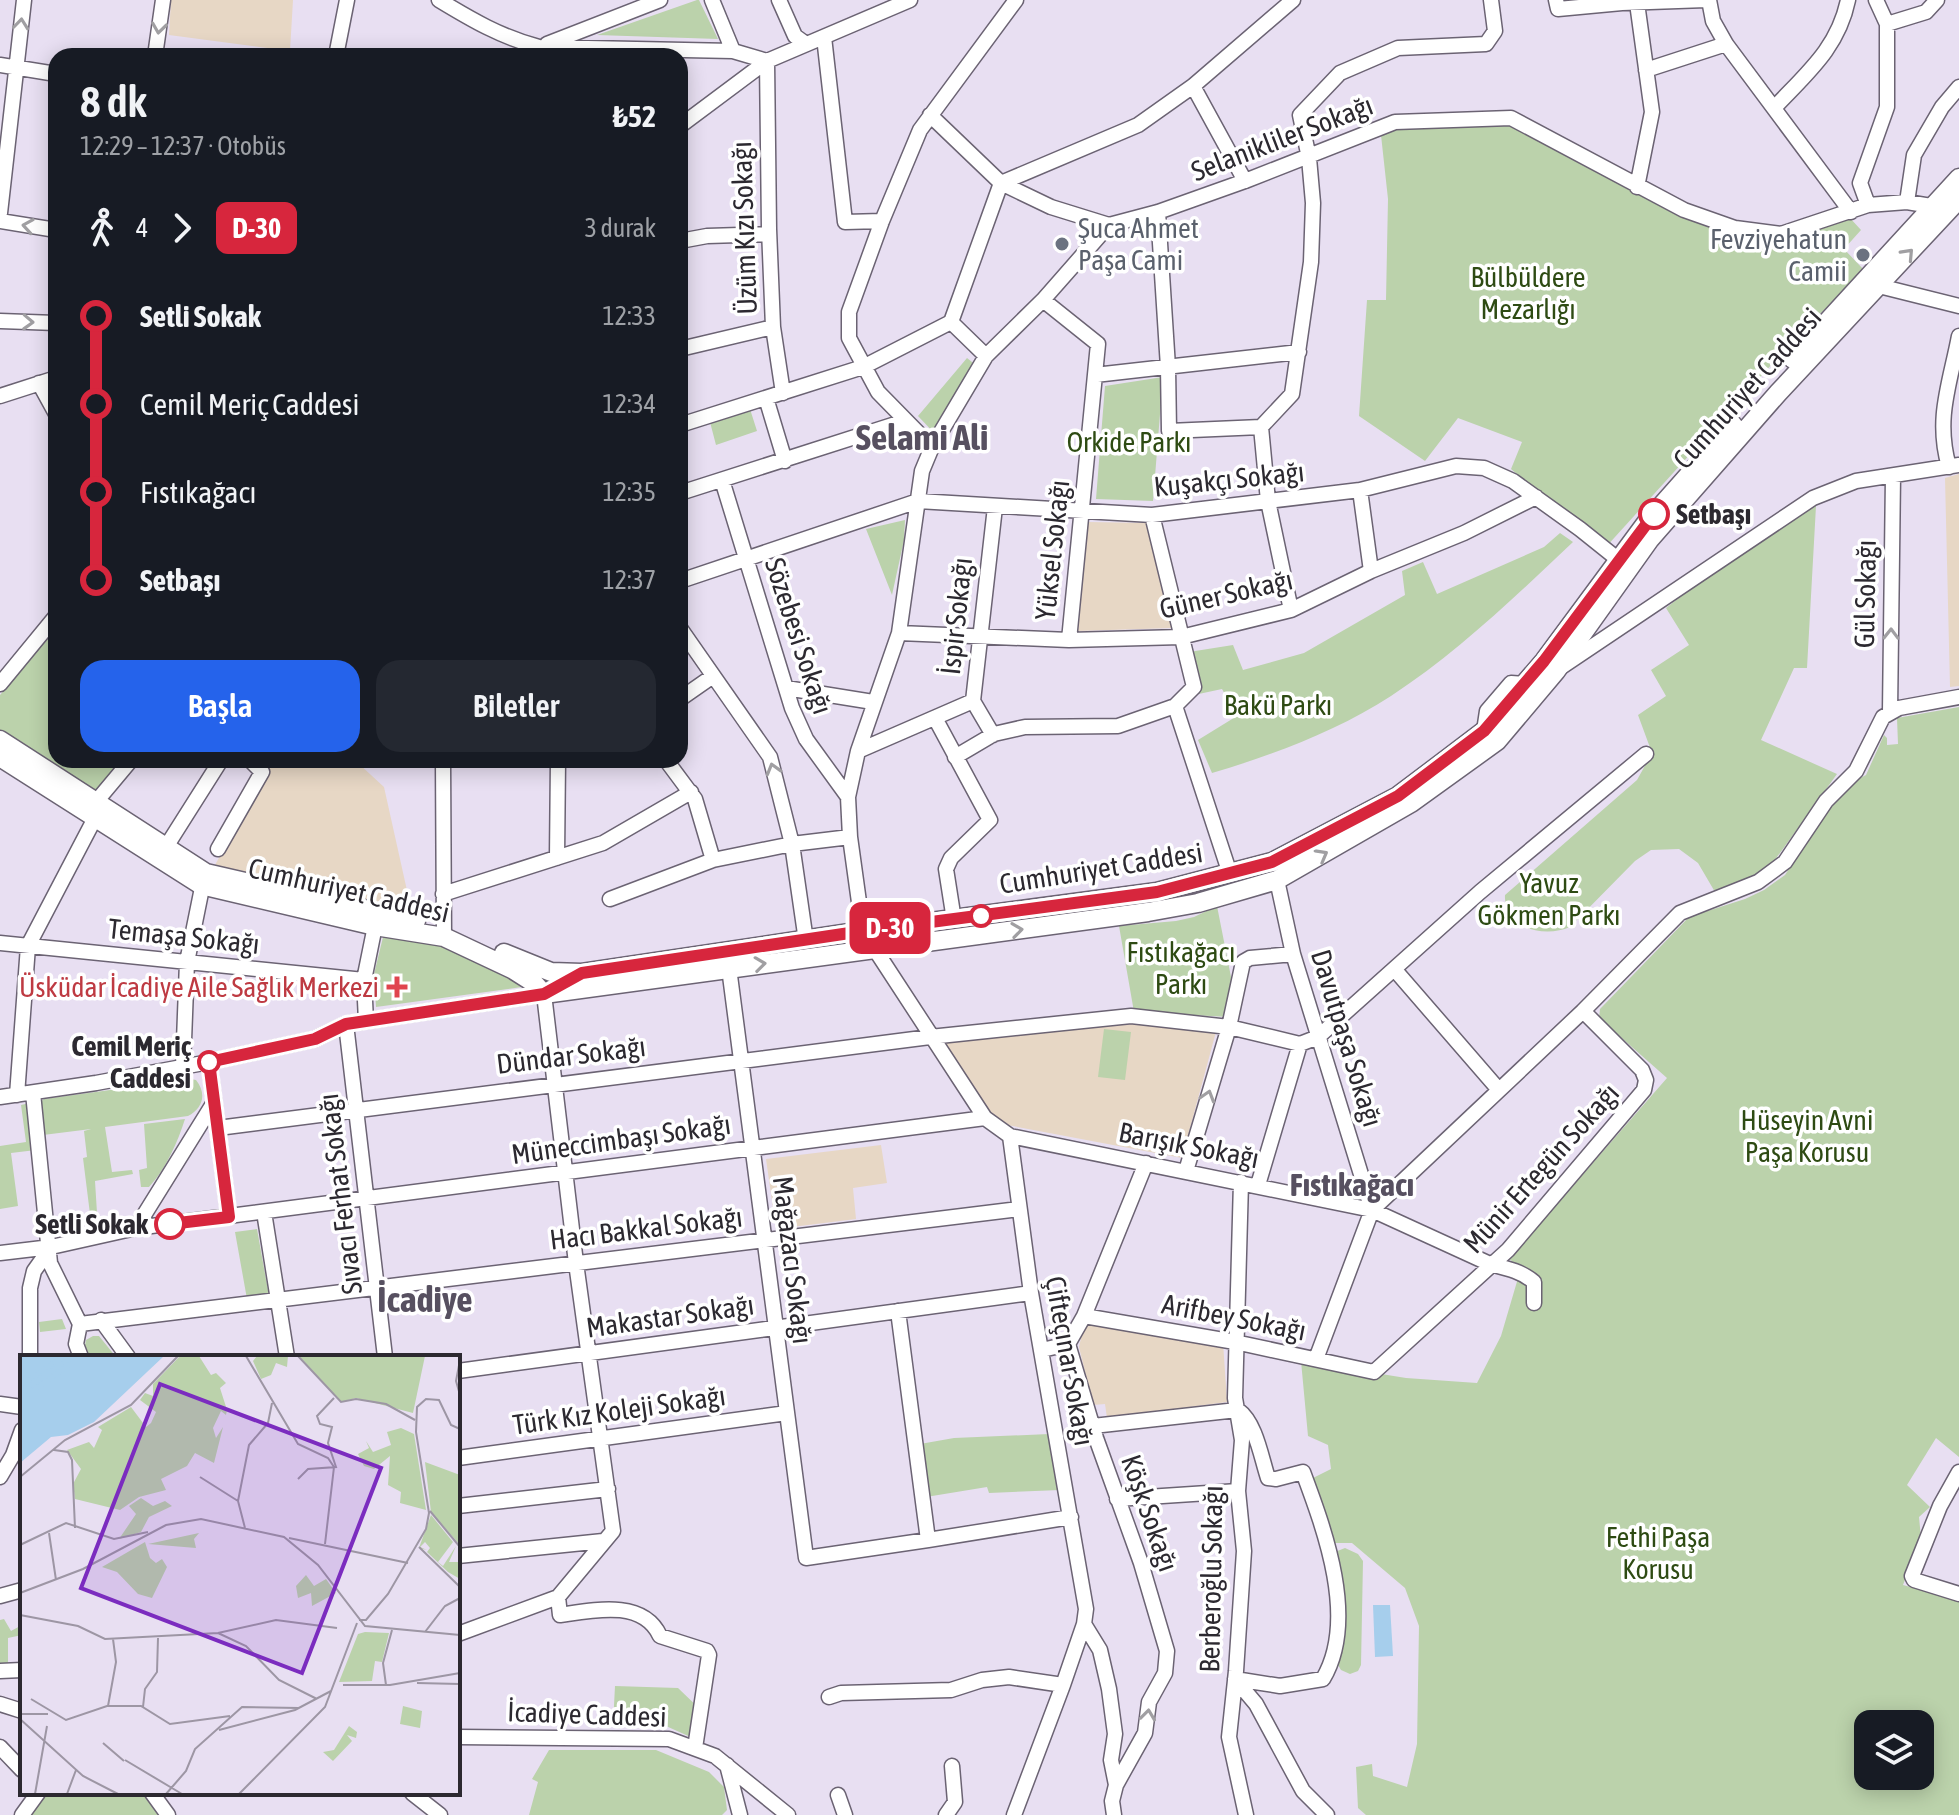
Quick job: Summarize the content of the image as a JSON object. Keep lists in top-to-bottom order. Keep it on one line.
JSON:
{"streets":{"main road":["Cumhuriyet Caddesi"],"street":["Selanikliler Sokağı","Üzüm Kızı Sokağı","Kuşakçı Sokağı","Yüksel Sokağı","Güner Sokağı","Gül Sokağı","İspir Sokağı","Sözebesi Sokağı","Temaşa Sokağı","Davutpaşa Sokağı","Dündar Sokağı","Müneccimbaşı Sokağı","Barışık Sokağı","Münir Ertegün Sokağı","Sıvacı Ferhat Sokağı","Hacı Bakkal Sokağı","Mağazacı Sokağı","Makastar Sokağı","Arifbey Sokağı","Çifteçınar Sokağı","Türk Kız Koleji Sokağı","Köşk Sokağı","Berberoğlu Sokağı","İcadiye Caddesi"]},"crossings":[["Selanikliler Sokağı","Cumhuriyet Caddesi"],["Cumhuriyet Caddesi","Davutpaşa Sokağı"],["Cumhuriyet Caddesi","Mağazacı Sokağı"],["Kuşakçı Sokağı","Yüksel Sokağı"],["Kuşakçı Sokağı","Güner Sokağı"],["Kuşakçı Sokağı","İspir Sokağı"],["Yüksel Sokağı","Güner Sokağı"],["Güner Sokağı","İspir Sokağı"],["Davutpaşa Sokağı","Barışık Sokağı"],["Dündar Sokağı","Sıvacı Ferhat Sokağı"],["Dündar Sokağı","Mağazacı Sokağı"],["Müneccimbaşı Sokağı","Sıvacı Ferhat Sokağı"],["Müneccimbaşı Sokağı","Mağazacı Sokağı"],["Barışık Sokağı","Münir Ertegün Sokağı"],["Barışık Sokağı","Çifteçınar Sokağı"],["Barışık Sokağı","Berberoğlu Sokağı"],["Münir Ertegün Sokağı","Arifbey Sokağı"],["Sıvacı Ferhat Sokağı","Hacı Bakkal Sokağı"],["Hacı Bakkal Sokağı","Mağazacı Sokağı"],["Hacı Bakkal Sokağı","Çifteçınar Sokağı"],["Mağazacı Sokağı","Makastar Sokağı"],["Mağazacı Sokağı","Türk Kız Koleji Sokağı"],["Makastar Sokağı","Çifteçınar Sokağı"],["Arifbey Sokağı","Berberoğlu Sokağı"]],"one_way":["Gül Sokağı"],"districts":["Selami Ali","Fıstıkağacı","İcadiye"],"parks":["Bülbüldere Mezarlığı","Orkide Parkı","Bakü Parkı","Yavuz Gökmen Parkı","Fıstıkağacı Parkı","Hüseyin Avni Paşa Korusu","Fethi Paşa Korusu"],"places":{"other":["Şuca Ahmet Paşa Cami","Fevziyehatun Camii","Setbaşı","Cemil Meriç Caddesi","Setli Sokak"],"health":["Üsküdar İcadiye Aile Sağlık Merkezi"]},"lines":["bus line D-30"],"page":{"on_map":"D-30","heading":["8 dk","12:29 – 12:37 · Otobüs","₺52"],"legs":["4","D-30","3 durak"],"list":[{"name":"Setli Sokak","value":"12:33"},{"name":"Cemil Meriç Caddesi","value":"12:34"},{"name":"Fıstıkağacı","value":"12:35"},{"name":"Setbaşı","value":"12:37"}],"buttons":["Başla","Biletler"]}}
